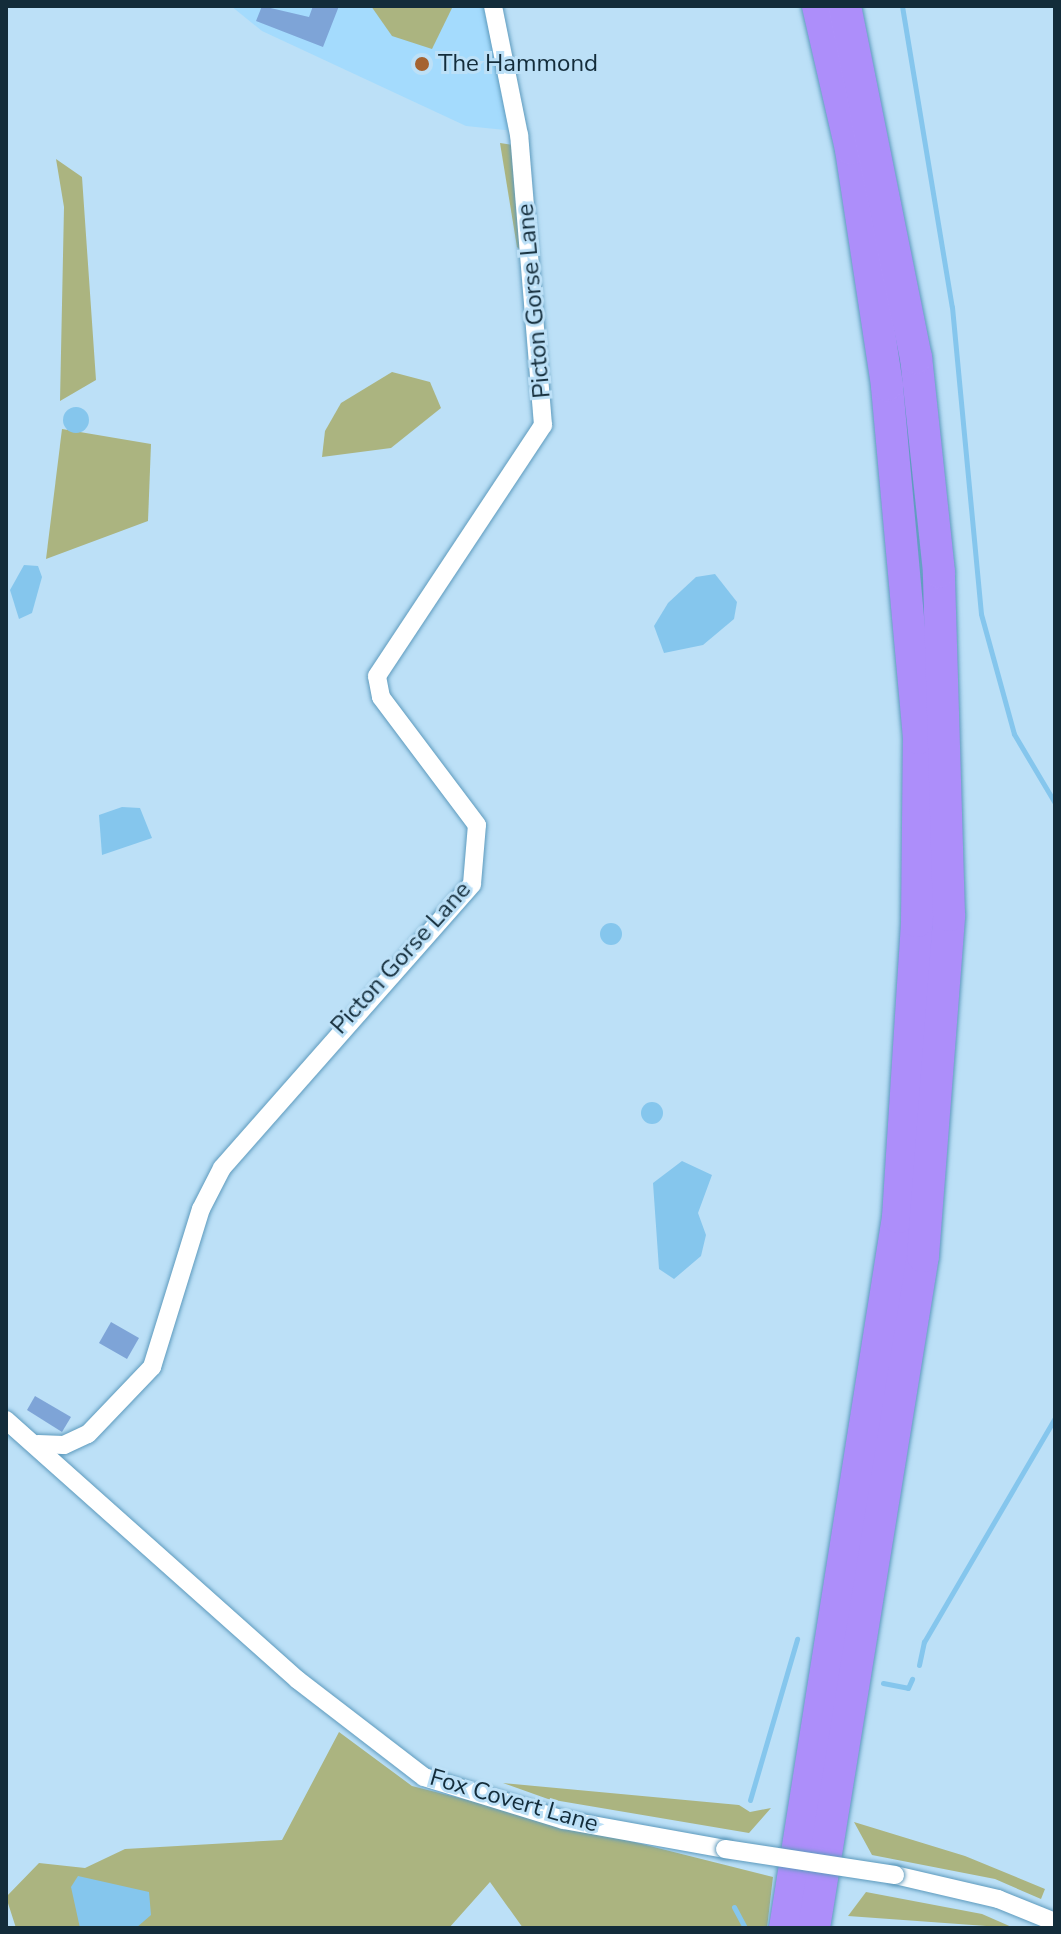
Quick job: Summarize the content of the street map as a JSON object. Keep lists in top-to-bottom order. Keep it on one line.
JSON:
{"streets":{"street":["Picton Gorse Lane","Fox Covert Lane"]},"crossings":[["Picton Gorse Lane","Fox Covert Lane"]],"places":["The Hammond"]}
